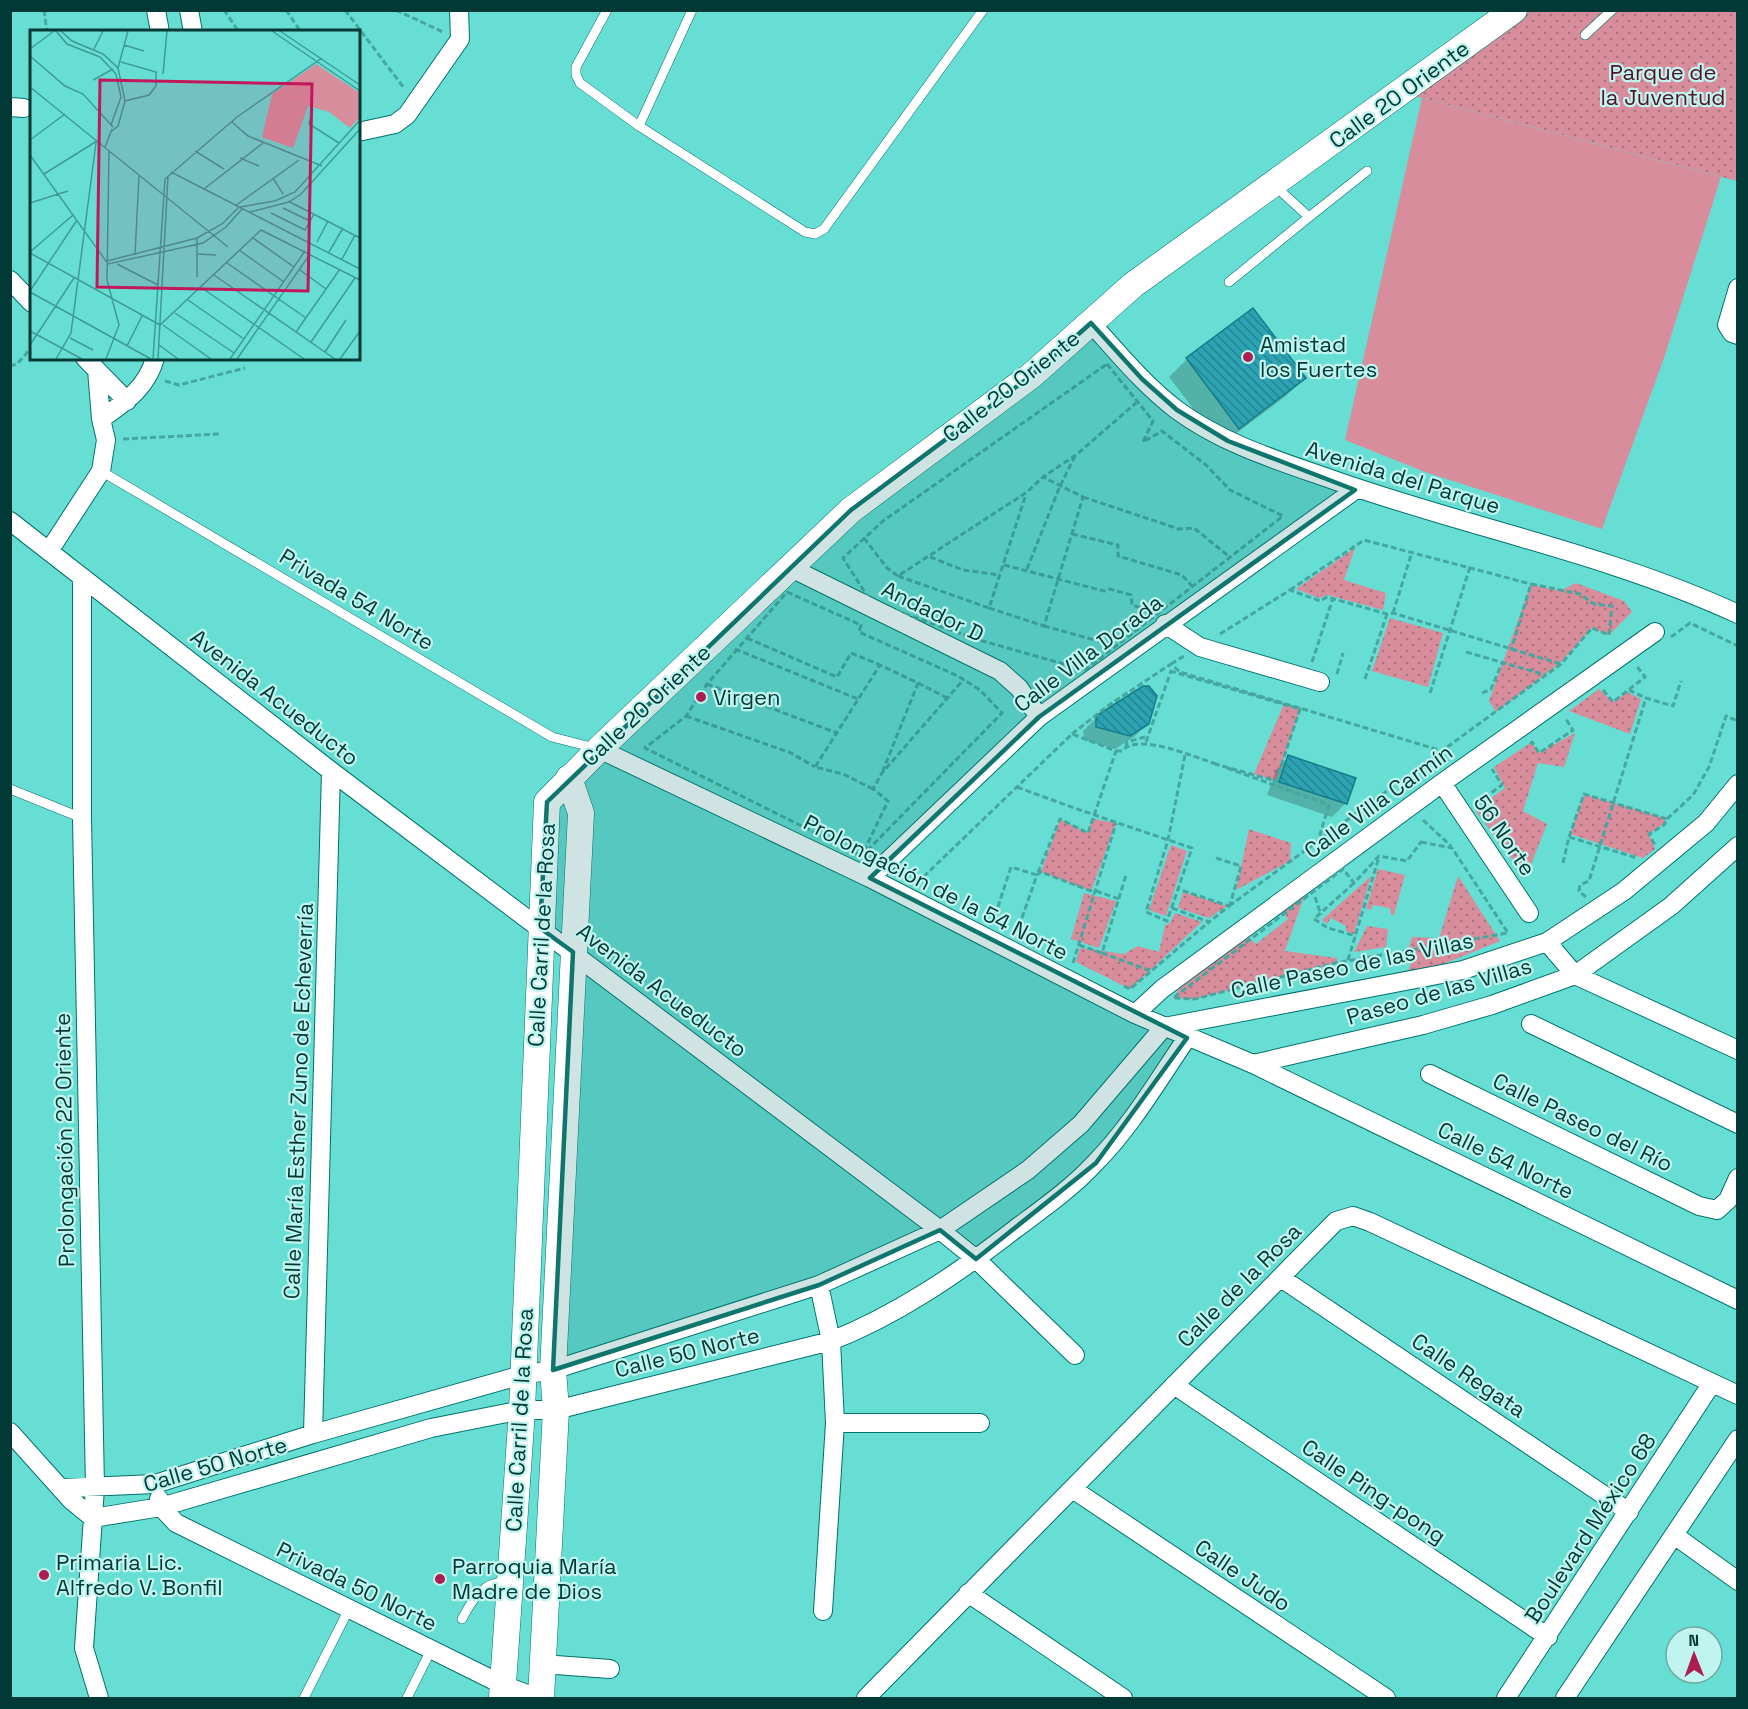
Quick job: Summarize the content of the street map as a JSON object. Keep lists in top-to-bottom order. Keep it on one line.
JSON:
{"streets":{"main road":["Calle 20 Oriente","Calle Carril de la Rosa"],"street":["Avenida del Parque","Andador D","Calle Villa Dorada","Avenida Acueducto","Calle Villa Carmín","56 Norte","Prolongación de la 54 Norte","Calle Paseo de las Villas","Paseo de las Villas","Calle María Esther Zuno de Echeverría","Calle Paseo del Río","Prolongación 22 Oriente","Calle 54 Norte","Calle de la Rosa","Calle 50 Norte","Calle Regata","Calle Ping-pong","Boulevard México 68","Calle Judo","Privada 50 Norte"],"lane":["Privada 54 Norte"]},"crossings":[["Calle 20 Oriente","Avenida del Parque"],["Calle 20 Oriente","Privada 54 Norte"],["Calle 20 Oriente","Andador D"],["Calle 20 Oriente","Prolongación de la 54 Norte"],["Calle 20 Oriente","Calle Carril de la Rosa"],["Avenida del Parque","Calle Villa Dorada"],["Privada 54 Norte","Prolongación de la 54 Norte"],["Andador D","Calle Villa Dorada"],["Calle Villa Dorada","Prolongación de la 54 Norte"],["Avenida Acueducto","Calle Carril de la Rosa"],["Avenida Acueducto","Calle María Esther Zuno de Echeverría"],["Avenida Acueducto","Prolongación 22 Oriente"],["Avenida Acueducto","Calle 50 Norte"],["Calle Villa Carmín","56 Norte"],["Calle Villa Carmín","Prolongación de la 54 Norte"],["Prolongación de la 54 Norte","Calle Paseo de las Villas"],["Prolongación de la 54 Norte","Paseo de las Villas"],["Prolongación de la 54 Norte","Calle 54 Norte"],["Prolongación de la 54 Norte","Calle 50 Norte"],["Calle Carril de la Rosa","Calle 50 Norte"],["Calle Carril de la Rosa","Privada 50 Norte"],["Calle Paseo de las Villas","Paseo de las Villas"],["Calle Paseo de las Villas","Calle 50 Norte"],["Paseo de las Villas","Calle 54 Norte"],["Calle María Esther Zuno de Echeverría","Calle 50 Norte"],["Prolongación 22 Oriente","Calle 50 Norte"],["Calle de la Rosa","Calle Regata"],["Calle de la Rosa","Calle Ping-pong"],["Calle de la Rosa","Boulevard México 68"],["Calle de la Rosa","Calle Judo"],["Calle 50 Norte","Privada 50 Norte"],["Calle Regata","Boulevard México 68"],["Calle Ping-pong","Boulevard México 68"]],"parks":["Parque de la Juventud"],"places":["Amistad los Fuertes","Virgen","Primaria Lic. Alfredo V. Bonfil","Parroquia María Madre de Dios"],"north":"top"}
